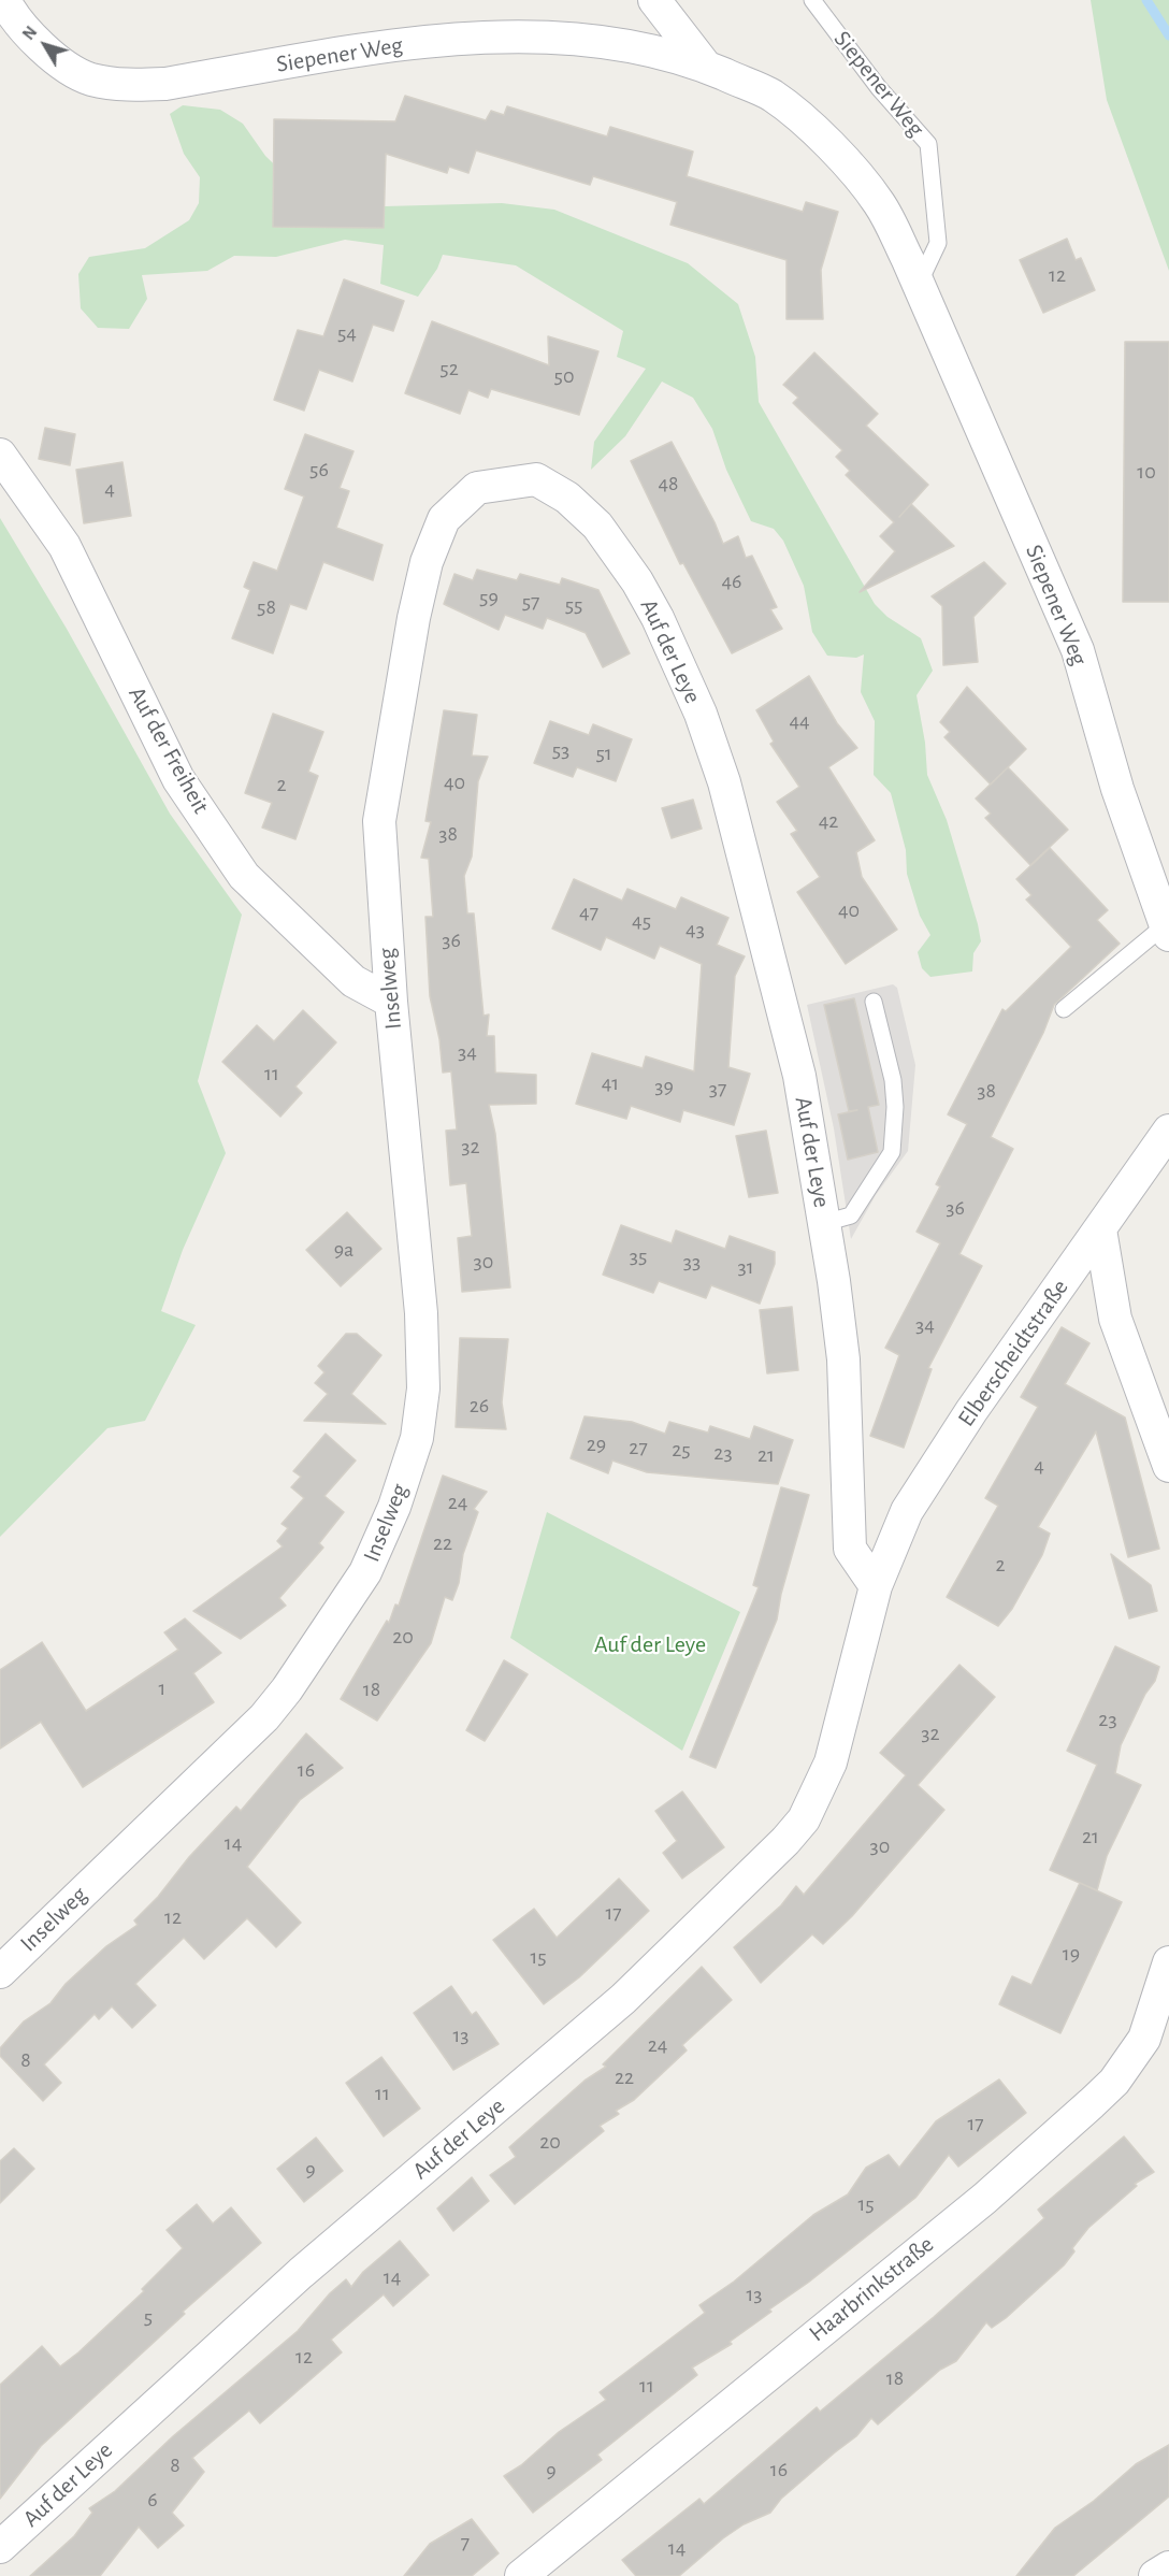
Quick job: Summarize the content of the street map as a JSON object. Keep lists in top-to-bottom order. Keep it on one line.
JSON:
{"streets":{"street":["Siepener Weg","Auf der Leye","Auf der Freiheit","Inselweg","Elberscheidtstraße","Haarbrinkstraße"]},"crossings":[["Auf der Leye","Inselweg"],["Auf der Leye","Elberscheidtstraße"],["Auf der Freiheit","Inselweg"]],"parks":["Auf der Leye"],"house_numbers":["12","54","52","50","56","10","48","4","46","59","57","55","58","44","53","51","40","2","42","38","40","47","45","43","36","34","11","41","39","37","38","32","36","9a","35","30","33","31","34","26","29","27","25","23","21","4","24","22","2","20","1","18","23","32","16","21","14","30","17","12","19","15","13","24","8","22","11","17","20","9","15","14","13","5","12","18","11","8","16","9","6","7","14"],"north":"top left"}
